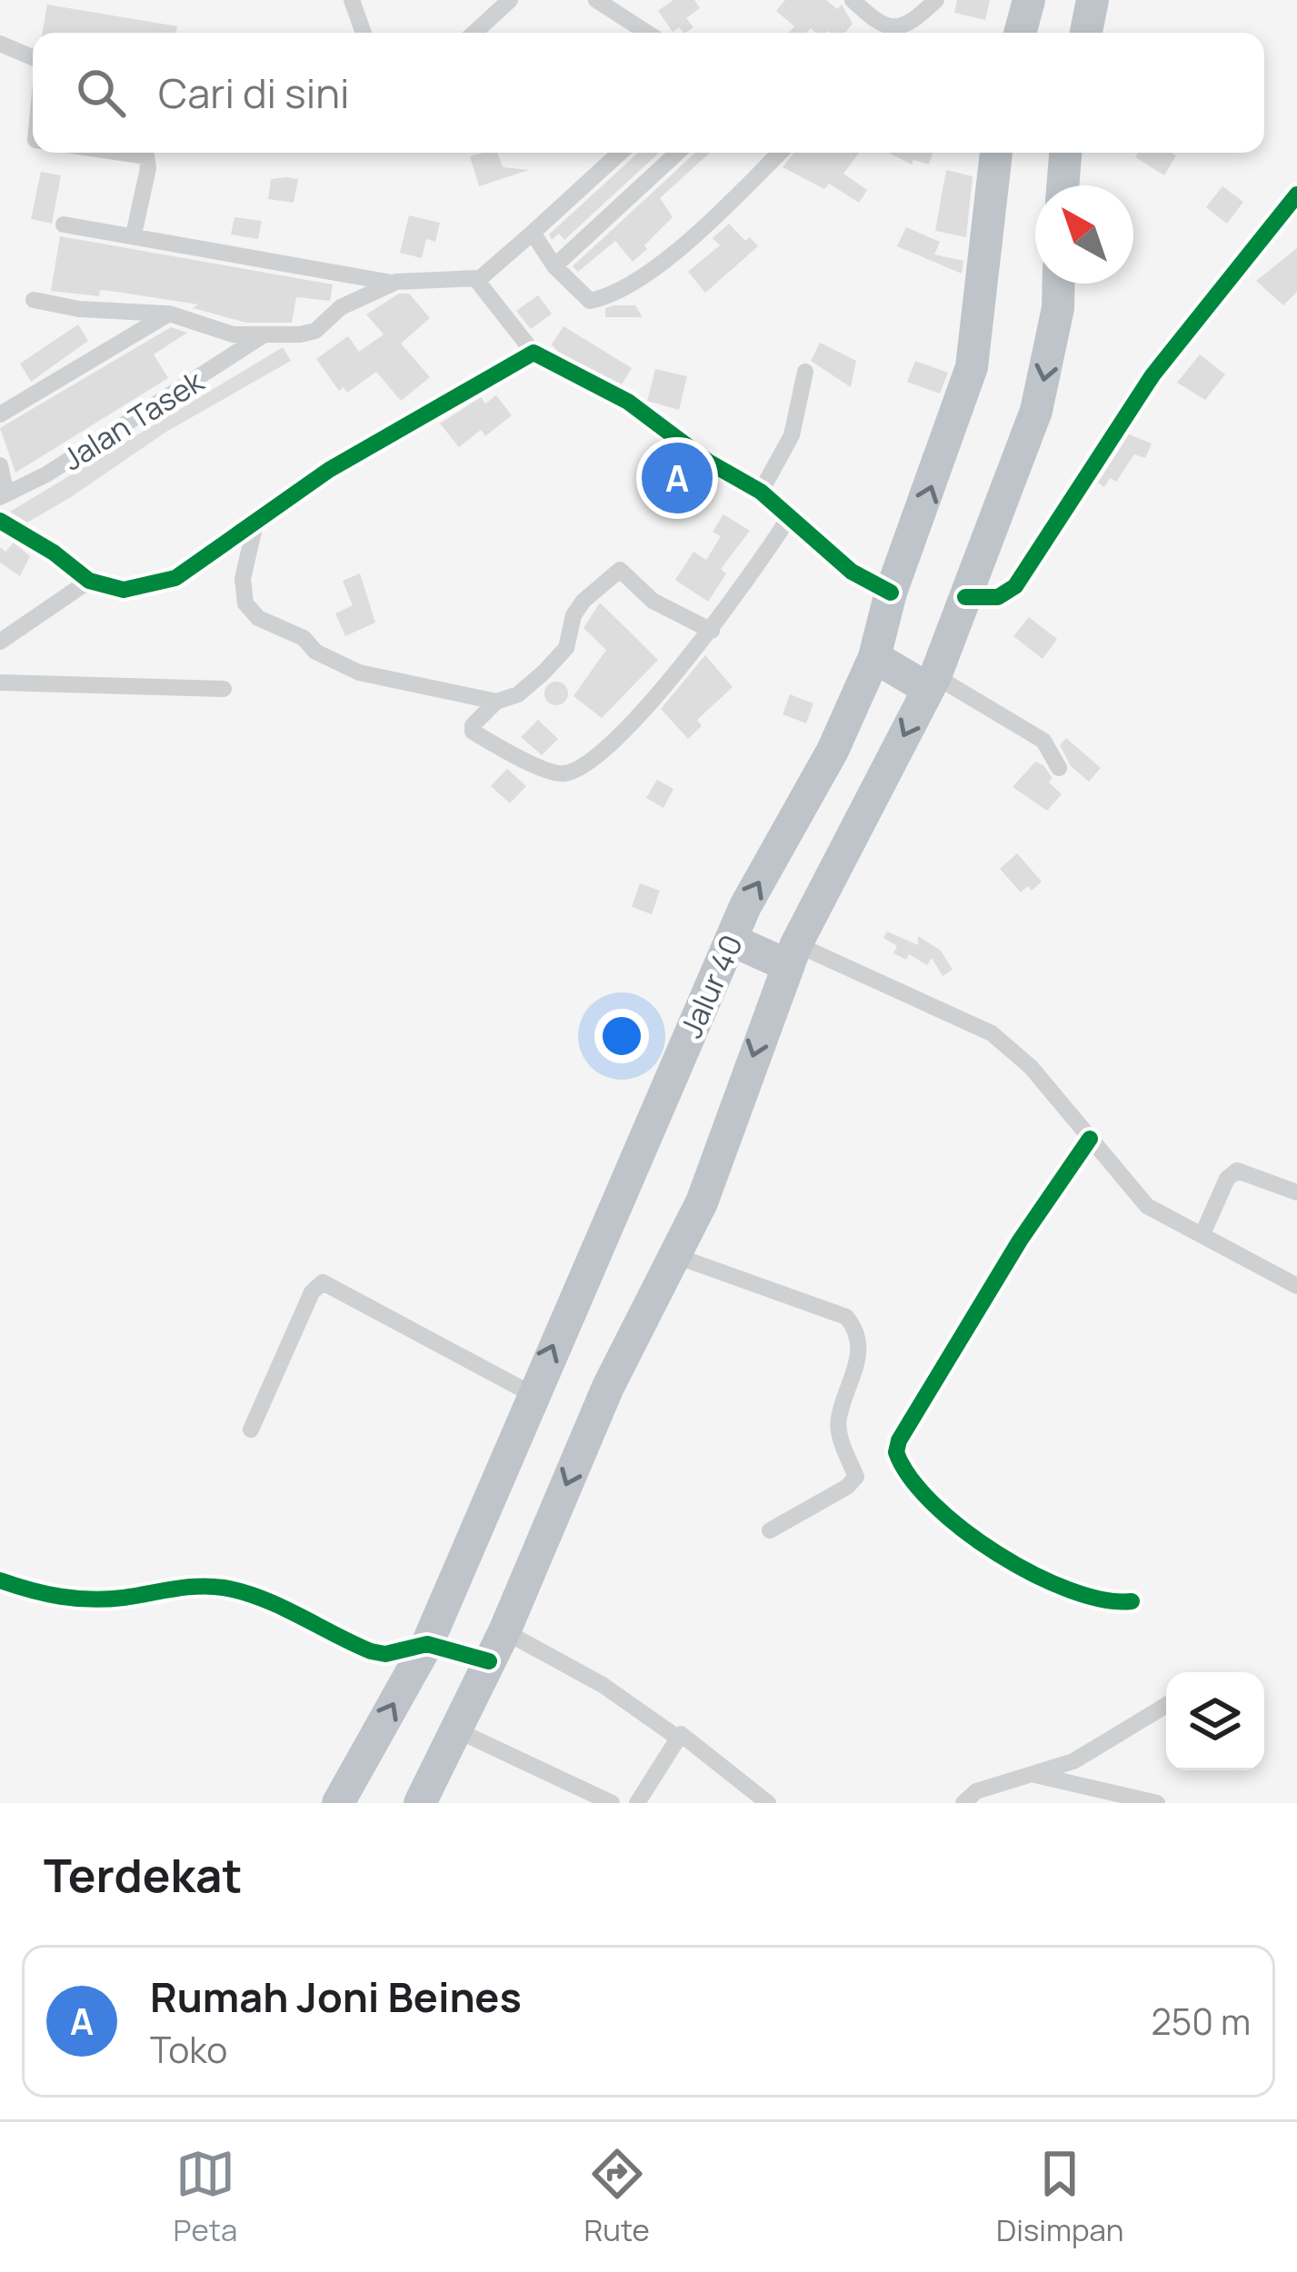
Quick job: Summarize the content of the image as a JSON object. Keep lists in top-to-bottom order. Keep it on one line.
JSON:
{"streets":{"highway":["Jalur 40"],"street":["Jalan Tasek"]},"north":"top left","page":{"search":"Cari di sini","pins":"A","heading":"Terdekat","list":[{"mark":"A","name":"Rumah Joni Beines","note":"Toko","value":"250 m"}],"nav":["Peta","Rute","Disimpan"]}}
